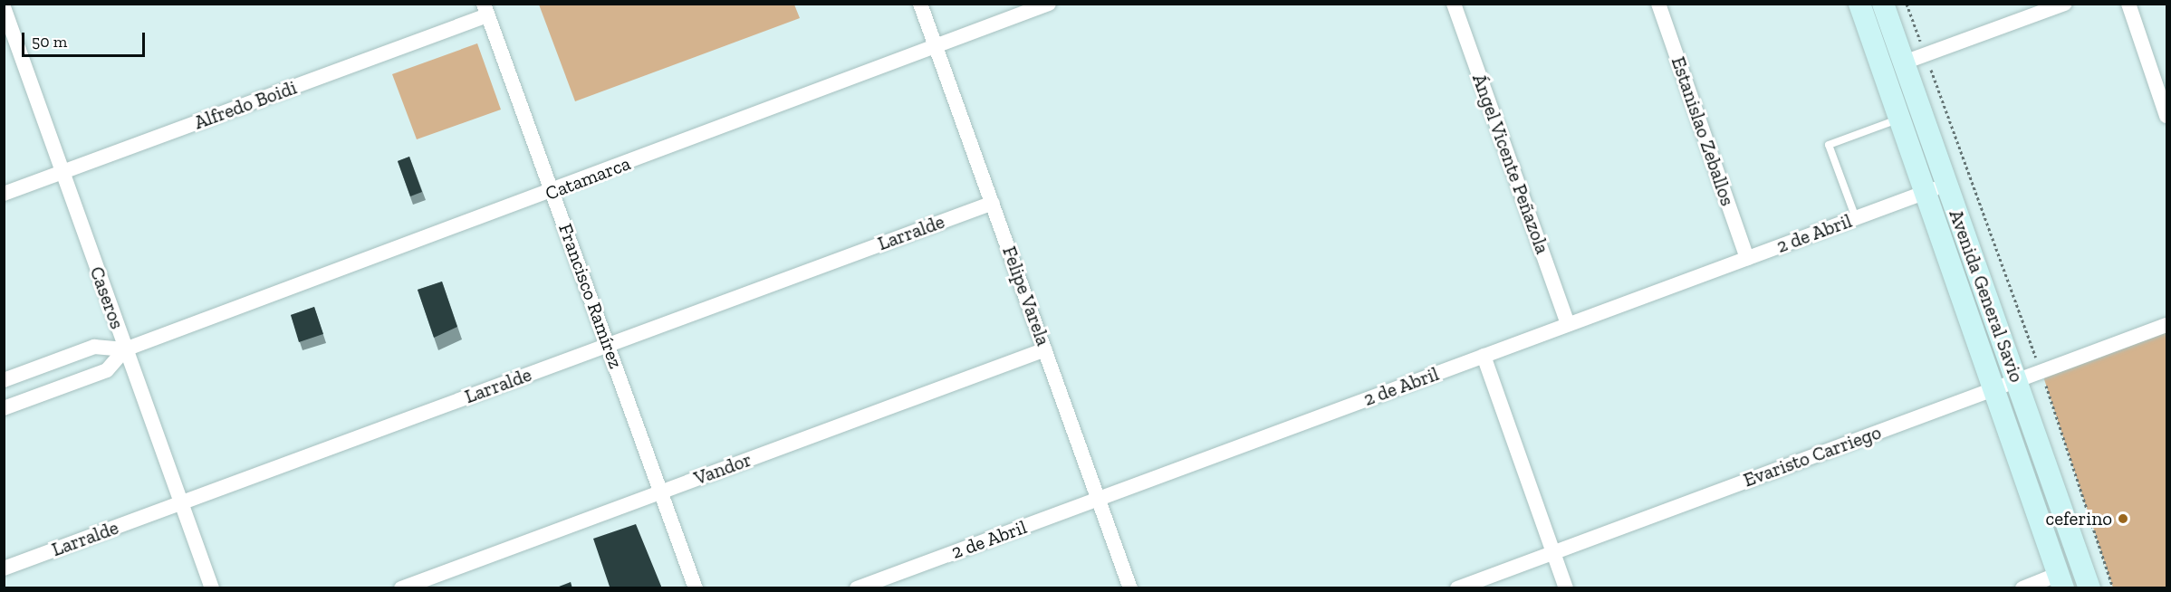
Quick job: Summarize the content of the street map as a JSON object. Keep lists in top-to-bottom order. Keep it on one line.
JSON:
{"streets":{"main road":["Avenida General Savio"],"street":["Alfredo Boidi","Estanislao Zeballos","Ángel Vicente Peñazola","Catamarca","Larralde","2 de Abril","Francisco Ramírez","Felipe Varela","Caseros","Evaristo Carriego","Vandor"]},"crossings":[["Alfredo Boidi","Francisco Ramírez"],["Alfredo Boidi","Caseros"],["Estanislao Zeballos","2 de Abril"],["Ángel Vicente Peñazola","2 de Abril"],["Catamarca","Francisco Ramírez"],["Catamarca","Felipe Varela"],["Catamarca","Caseros"],["Larralde","Francisco Ramírez"],["Larralde","Felipe Varela"],["Larralde","Caseros"],["2 de Abril","Felipe Varela"],["2 de Abril","Avenida General Savio"],["Francisco Ramírez","Vandor"],["Felipe Varela","Vandor"],["Avenida General Savio","Evaristo Carriego"]],"places":["ceferino"],"scale_bar":"50 m"}
